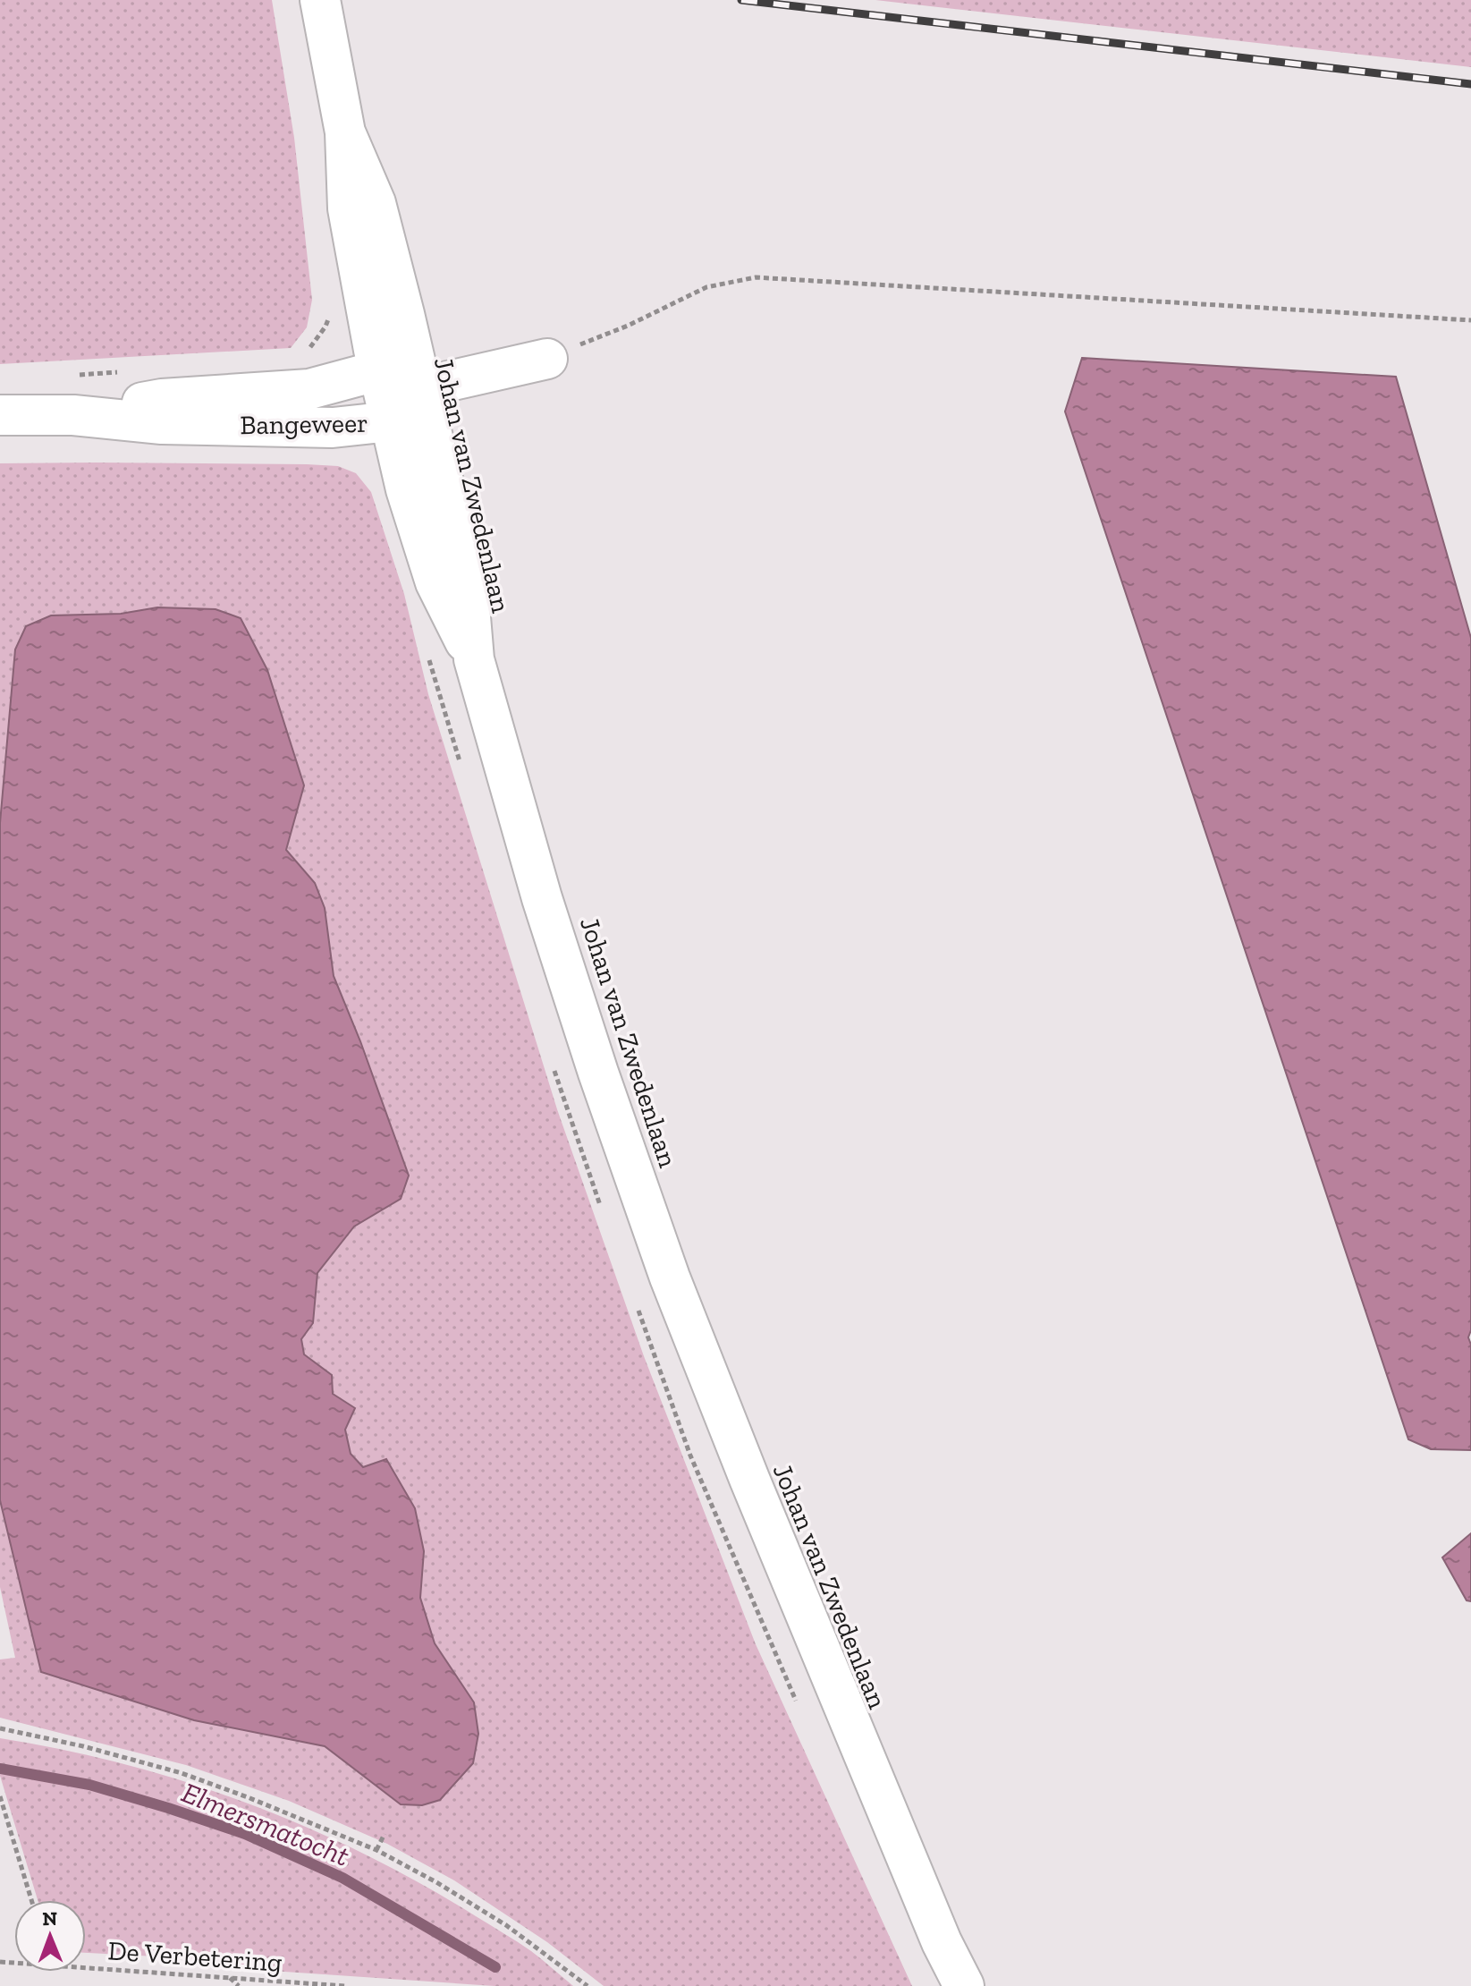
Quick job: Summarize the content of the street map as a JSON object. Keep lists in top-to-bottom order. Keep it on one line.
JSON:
{"streets":{"main road":["Bangeweer","Johan van Zwedenlaan"],"path":["De Verbetering"]},"crossings":[["Bangeweer","Johan van Zwedenlaan"]],"water":["Elmersmatocht"],"north":"top"}
